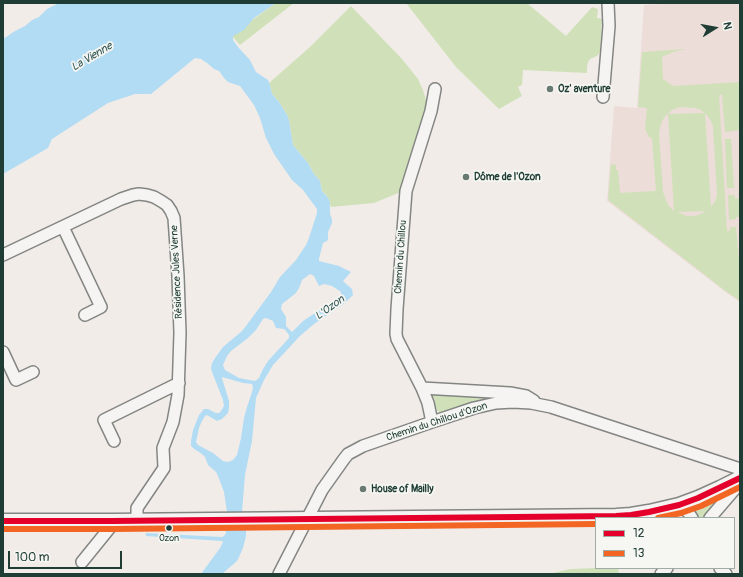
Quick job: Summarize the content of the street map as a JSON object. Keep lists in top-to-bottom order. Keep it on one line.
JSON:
{"streets":{"street":["Chemin du Chillou","Résidence Jules Verne","Chemin du Chillou d'Ozon"]},"crossings":[["Chemin du Chillou","Chemin du Chillou d'Ozon"]],"water":["La Vienne","L'Ozon"],"places":["Oz' aventure","Dôme de l'Ozon","House of Mailly","Ozon"],"lines":["transit line 12","transit line 13"],"legend":["12","13"],"scale_bar":"100 m","north":"right"}
